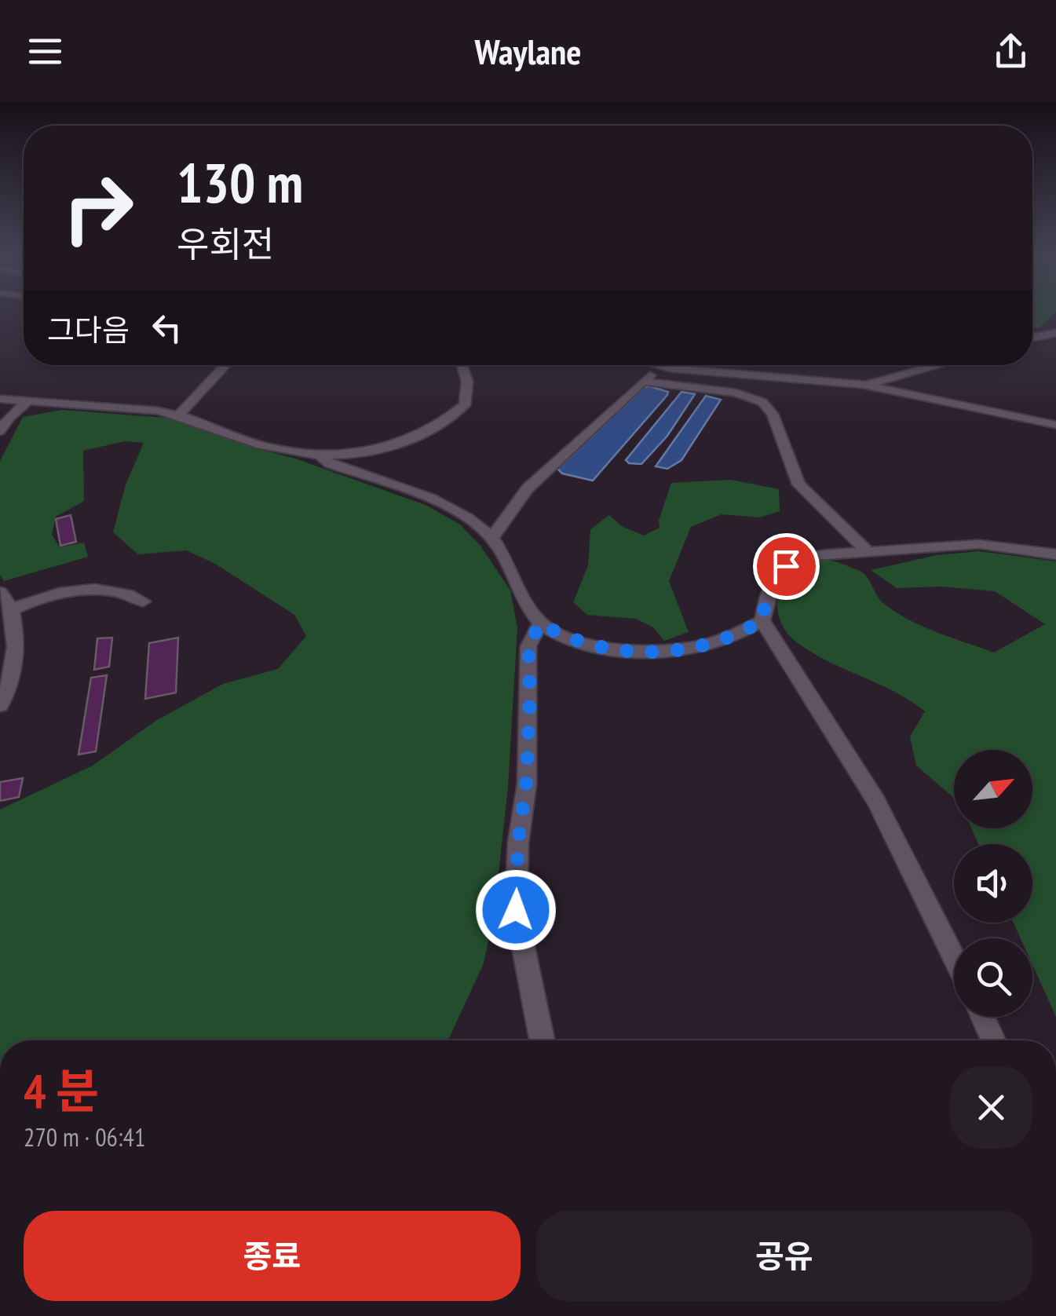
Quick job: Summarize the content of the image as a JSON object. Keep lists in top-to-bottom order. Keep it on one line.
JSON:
{"north":"top right","page":{"header":"Waylane","turn":["130 m","우회전"],"then":"그다음","heading":["4 분","270 m · 06:41"],"buttons":["종료","공유"]}}
